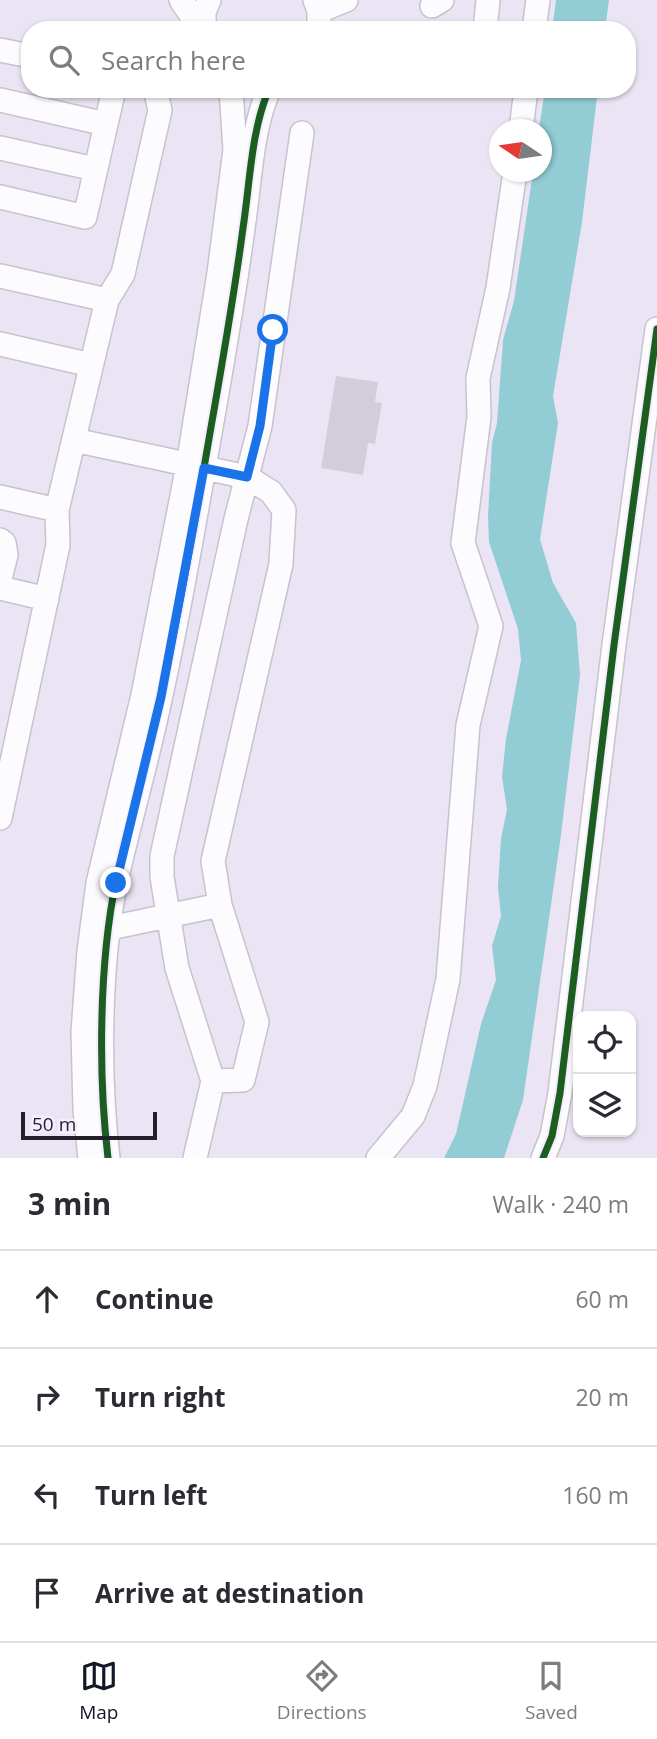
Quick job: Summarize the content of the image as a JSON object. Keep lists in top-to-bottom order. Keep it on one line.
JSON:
{"scale_bar":"50 m","north":"left","page":{"search":"Search here","scale":"50 m","heading":["3 min","Walk · 240 m"],"list":[["Continue","60 m"],["Turn right","20 m"],["Turn left","160 m"],"Arrive at destination"],"nav":["Map","Directions","Saved"]}}
